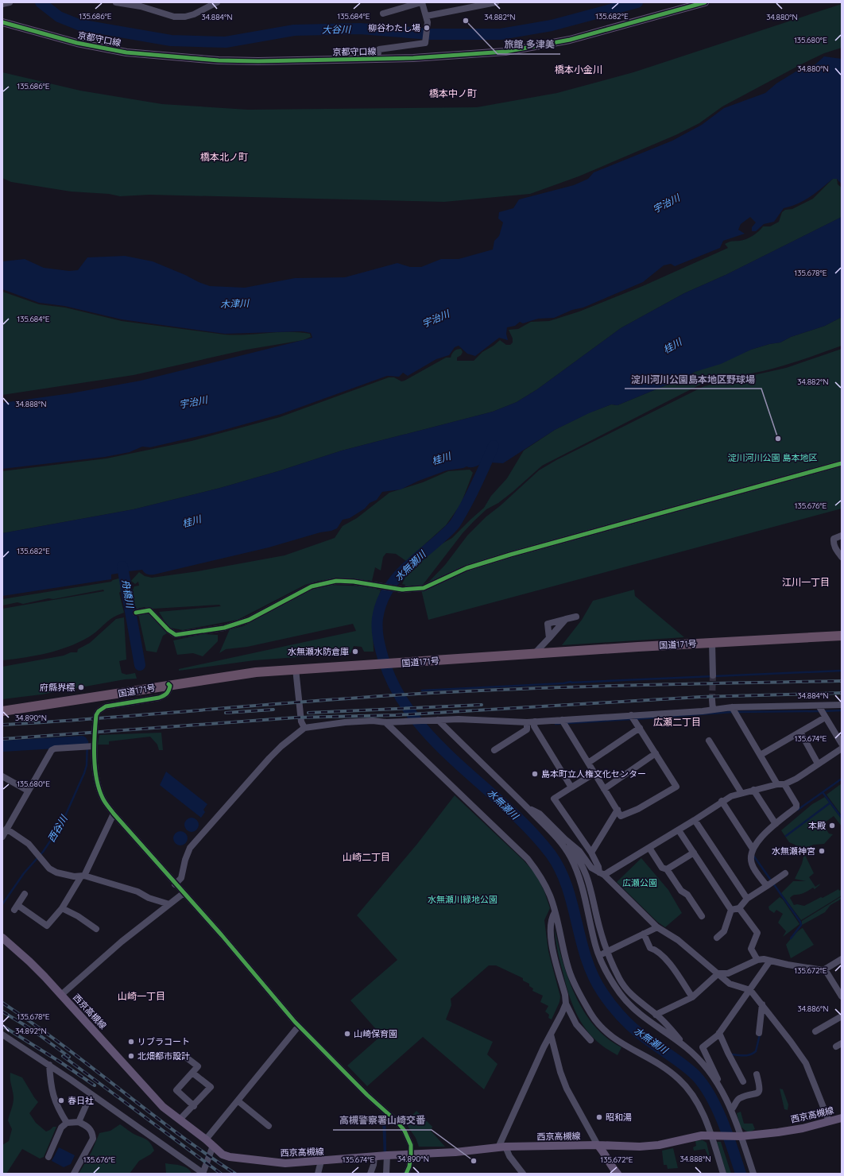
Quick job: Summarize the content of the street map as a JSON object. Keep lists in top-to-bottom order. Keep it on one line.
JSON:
{"streets":{"highway":["国道171号"],"main road":["京都守口線","西京高槻線"]},"districts":["橋本小金川","橋本中ノ町","橋本北ノ町","江川一丁目","広瀬二丁目","山崎二丁目","山崎一丁目"],"water":["大谷川","宇治川","木津川","桂川","水無瀬川","舟橋川","西谷川"],"parks":["淀川河川公園 島本地区","広瀬公園","水無瀬川緑地公園"],"places":["旅館 多津美","柳谷わたし場","淀川河川公園島本地区野球場","水無瀬水防倉庫","府縣界標","島本町立人権文化センター","本殿","水無瀬神宮","山崎保育園","リブラコート","北畑都市設計","春日社","昭和湯","高槻警察署山崎交番"],"coordinates":["135.686°E","135.684°E","135.682°E","34.884°N","34.882°N","34.880°N","135.680°E","135.678°E","34.888°N","135.676°E","34.890°N","135.674°E","135.672°E","34.886°N","34.892°N"]}
